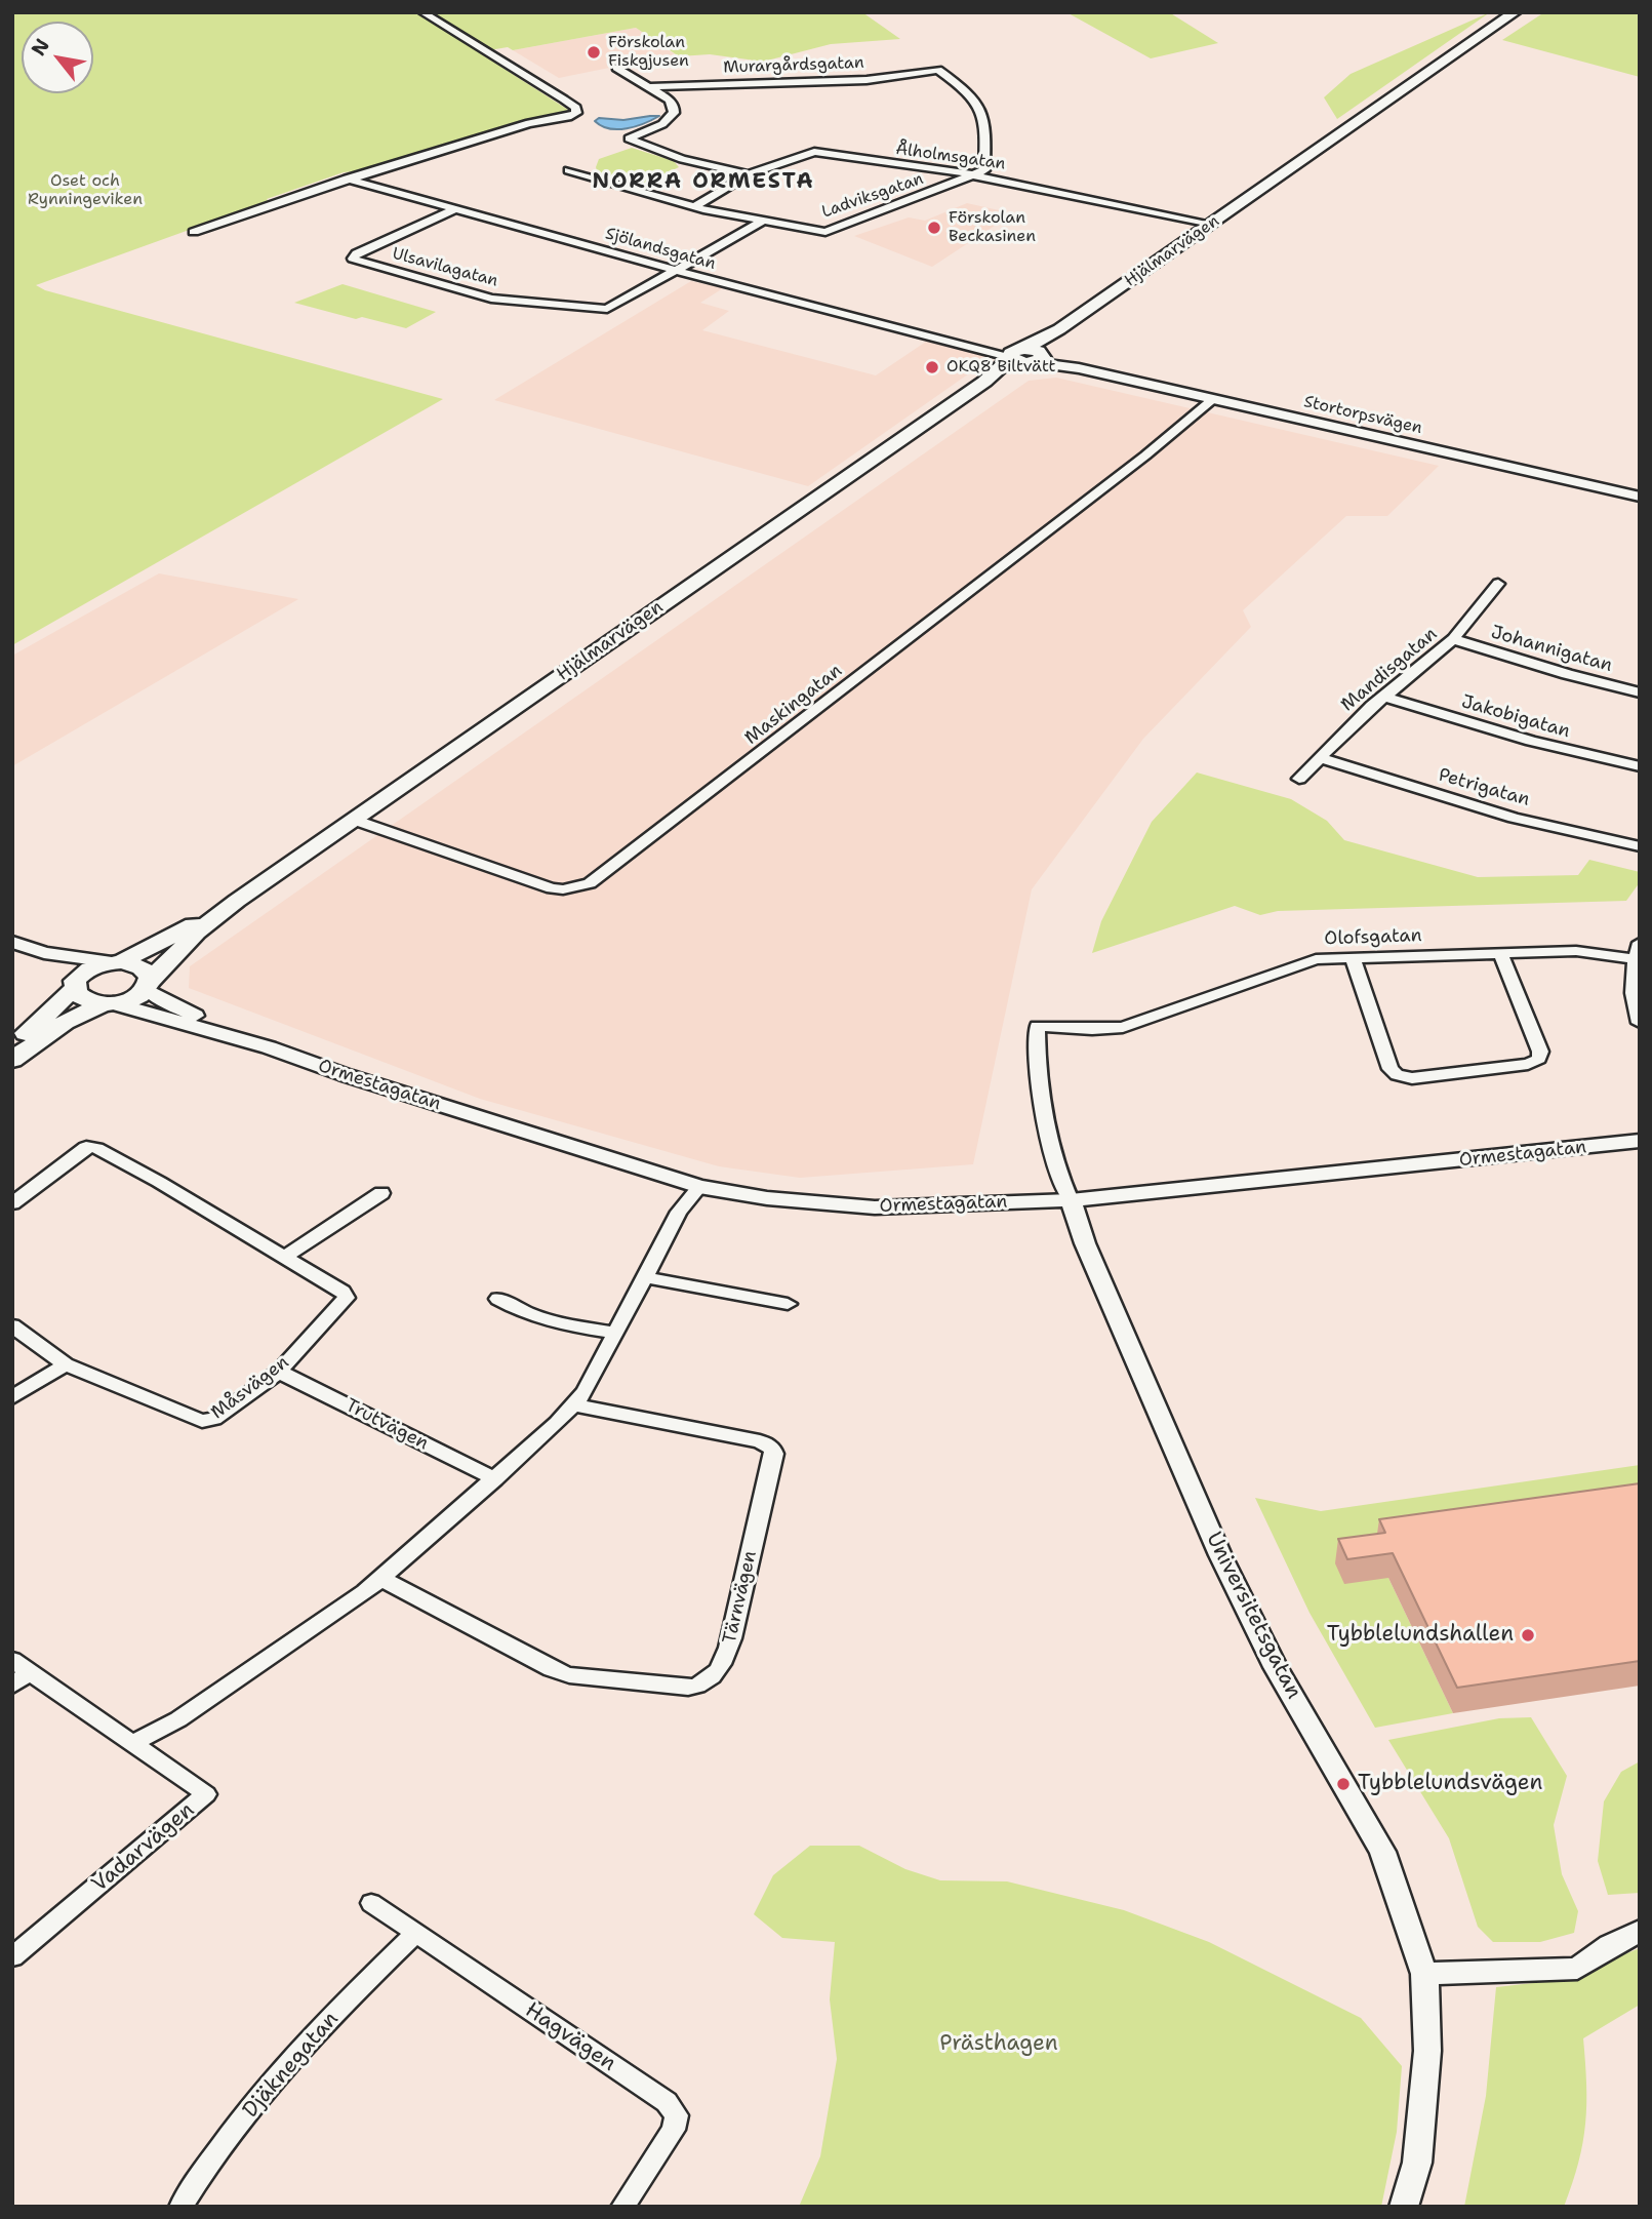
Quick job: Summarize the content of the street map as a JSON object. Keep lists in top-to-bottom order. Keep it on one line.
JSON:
{"streets":{"main road":["Hjälmarvägen"],"street":["Murargårdsgatan","Ålholmsgatan","Ladviksgatan","Sjölandsgatan","Ulsavilagatan","Stortorpsvägen","Johannigatan","Mandisgatan","Maskingatan","Jakobigatan","Petrigatan","Olofsgatan","Ormestagatan","Måsvägen","Trutvägen","Tärnvägen","Universitetsgatan","Vadarvägen","Hagvägen","Djäknegatan"]},"crossings":[["Murargårdsgatan","Ålholmsgatan"],["Murargårdsgatan","Ladviksgatan"],["Ålholmsgatan","Ladviksgatan"],["Ålholmsgatan","Hjälmarvägen"],["Sjölandsgatan","Hjälmarvägen"],["Sjölandsgatan","Ulsavilagatan"],["Sjölandsgatan","Stortorpsvägen"],["Hjälmarvägen","Stortorpsvägen"],["Hjälmarvägen","Maskingatan"],["Hjälmarvägen","Ormestagatan"],["Stortorpsvägen","Maskingatan"],["Johannigatan","Mandisgatan"],["Mandisgatan","Jakobigatan"],["Mandisgatan","Petrigatan"],["Olofsgatan","Universitetsgatan"],["Ormestagatan","Universitetsgatan"],["Måsvägen","Trutvägen"],["Hagvägen","Djäknegatan"]],"districts":["NORRA ORMESTA"],"parks":["Oset och Rynningeviken","Prästhagen"],"places":["Förskolan Fiskgjusen","Förskolan Beckasinen","OKQ8 Biltvätt","Tybblelundshallen","Tybblelundsvägen"],"north":"top left"}
